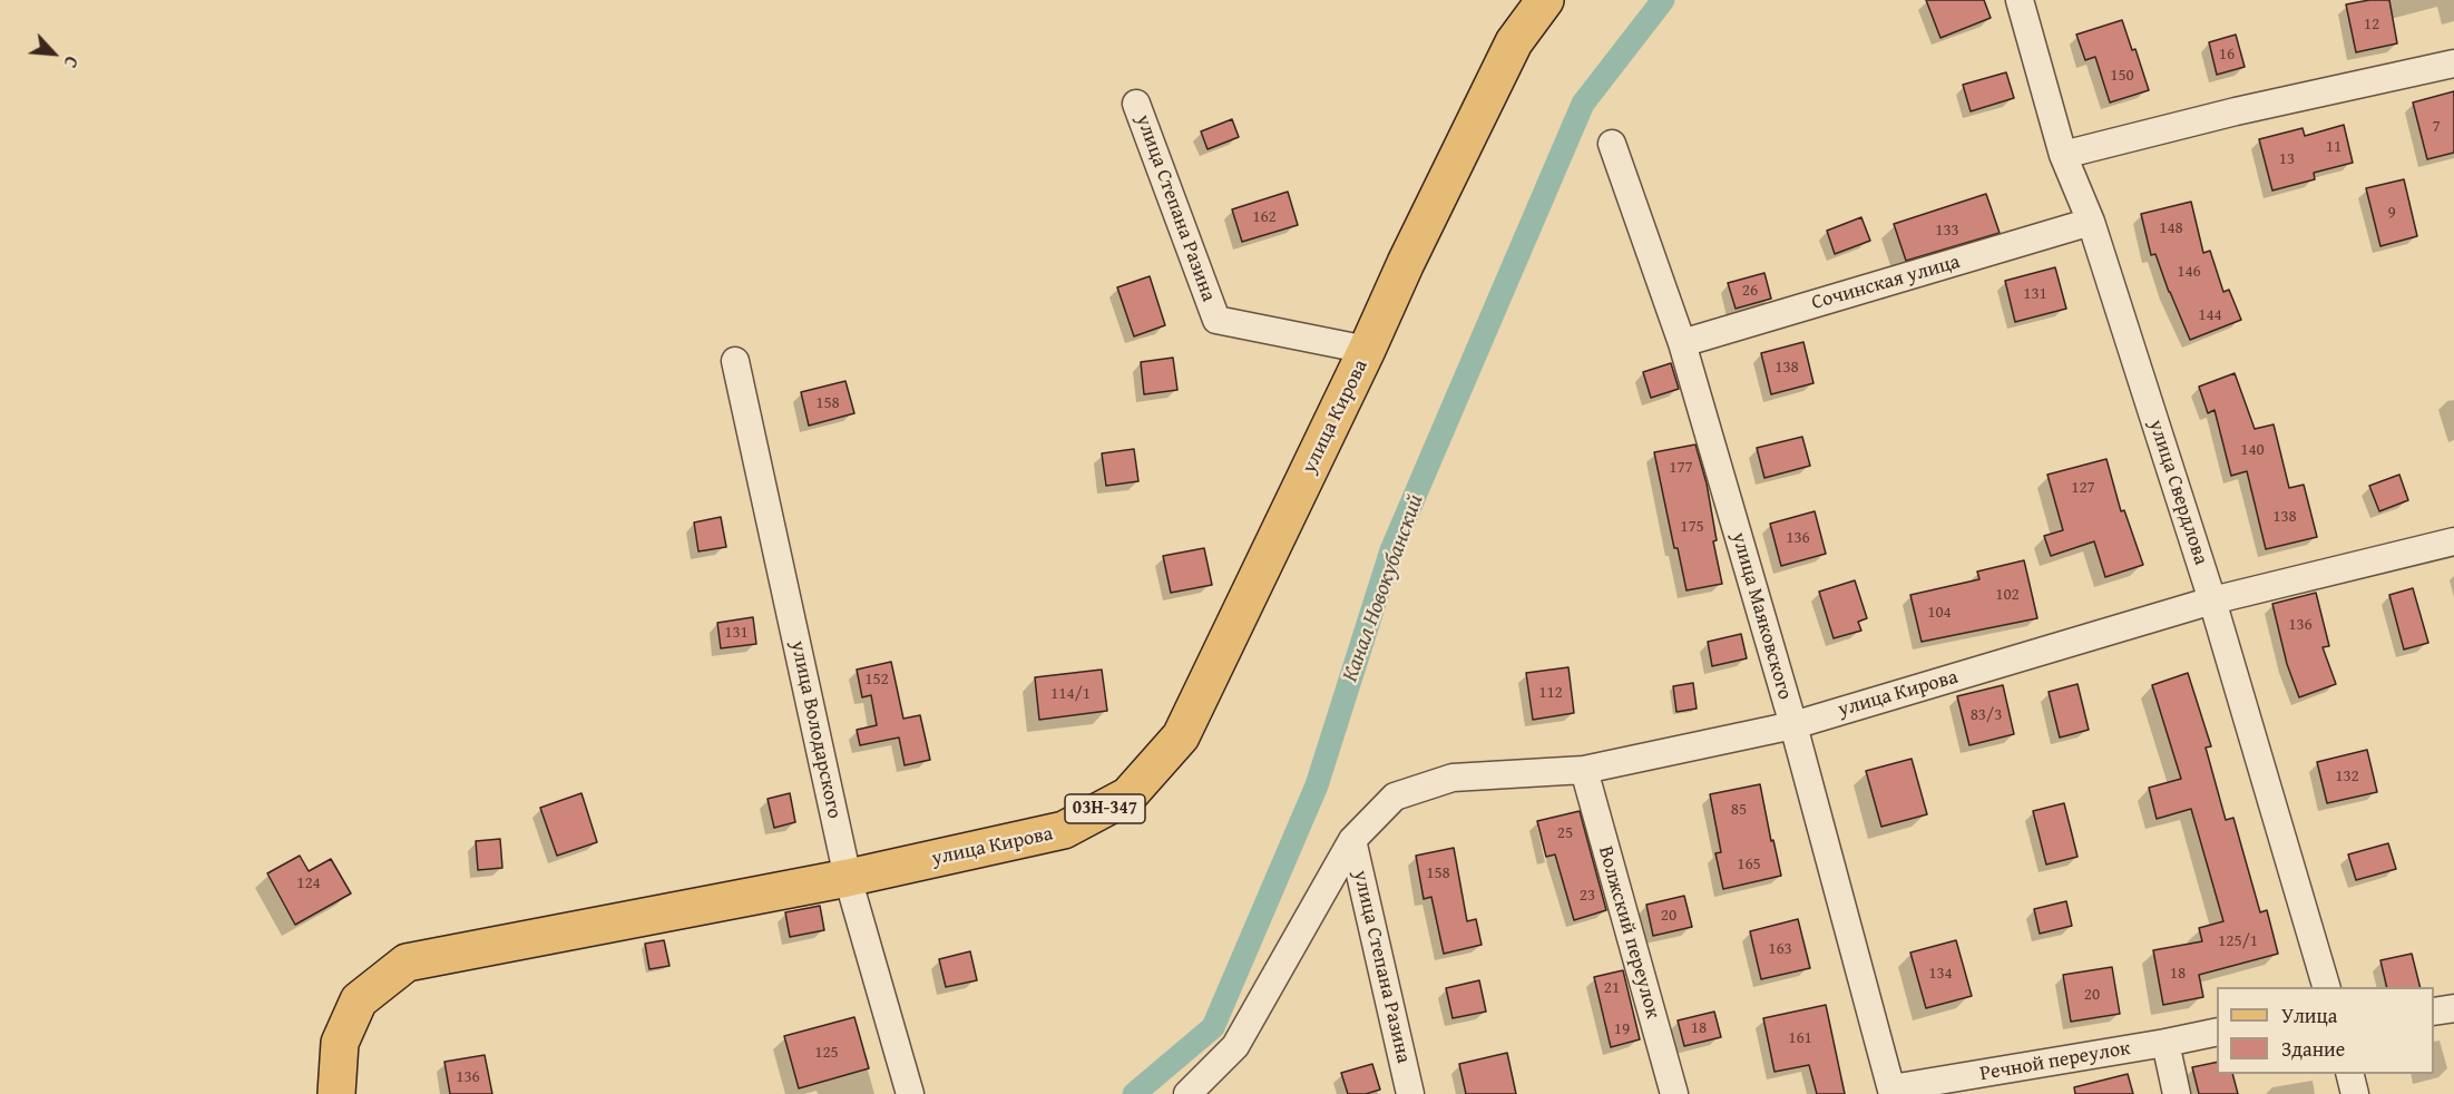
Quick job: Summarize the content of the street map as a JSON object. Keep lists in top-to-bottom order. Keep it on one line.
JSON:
{"streets":{"main road":["улица Кирова","03Н-347"],"street":["улица Степана Разина","Сочинская улица","улица Свердлова","улица Маяковского","улица Володарского","Волжский переулок","Речной переулок"]},"crossings":[["улица Степана Разина","улица Кирова"],["Сочинская улица","улица Свердлова"],["Сочинская улица","улица Маяковского"],["улица Кирова","улица Свердлова"],["улица Кирова","улица Маяковского"],["улица Кирова","улица Володарского"],["улица Кирова","Волжский переулок"],["улица Маяковского","Речной переулок"]],"water":["Канал Новокубанский"],"house_numbers":["12","16","150","7","11","13","9","162","148","133","146","26","131","144","138","158","140","177","127","138","175","136","102","104","136","131","152","112","114/1","83/3","132","85","25","165","158","124","23","20","125/1","163","134","18","21","20","18","19","161","125","136"],"legend":["Улица","Здание"],"north":"bottom right"}
